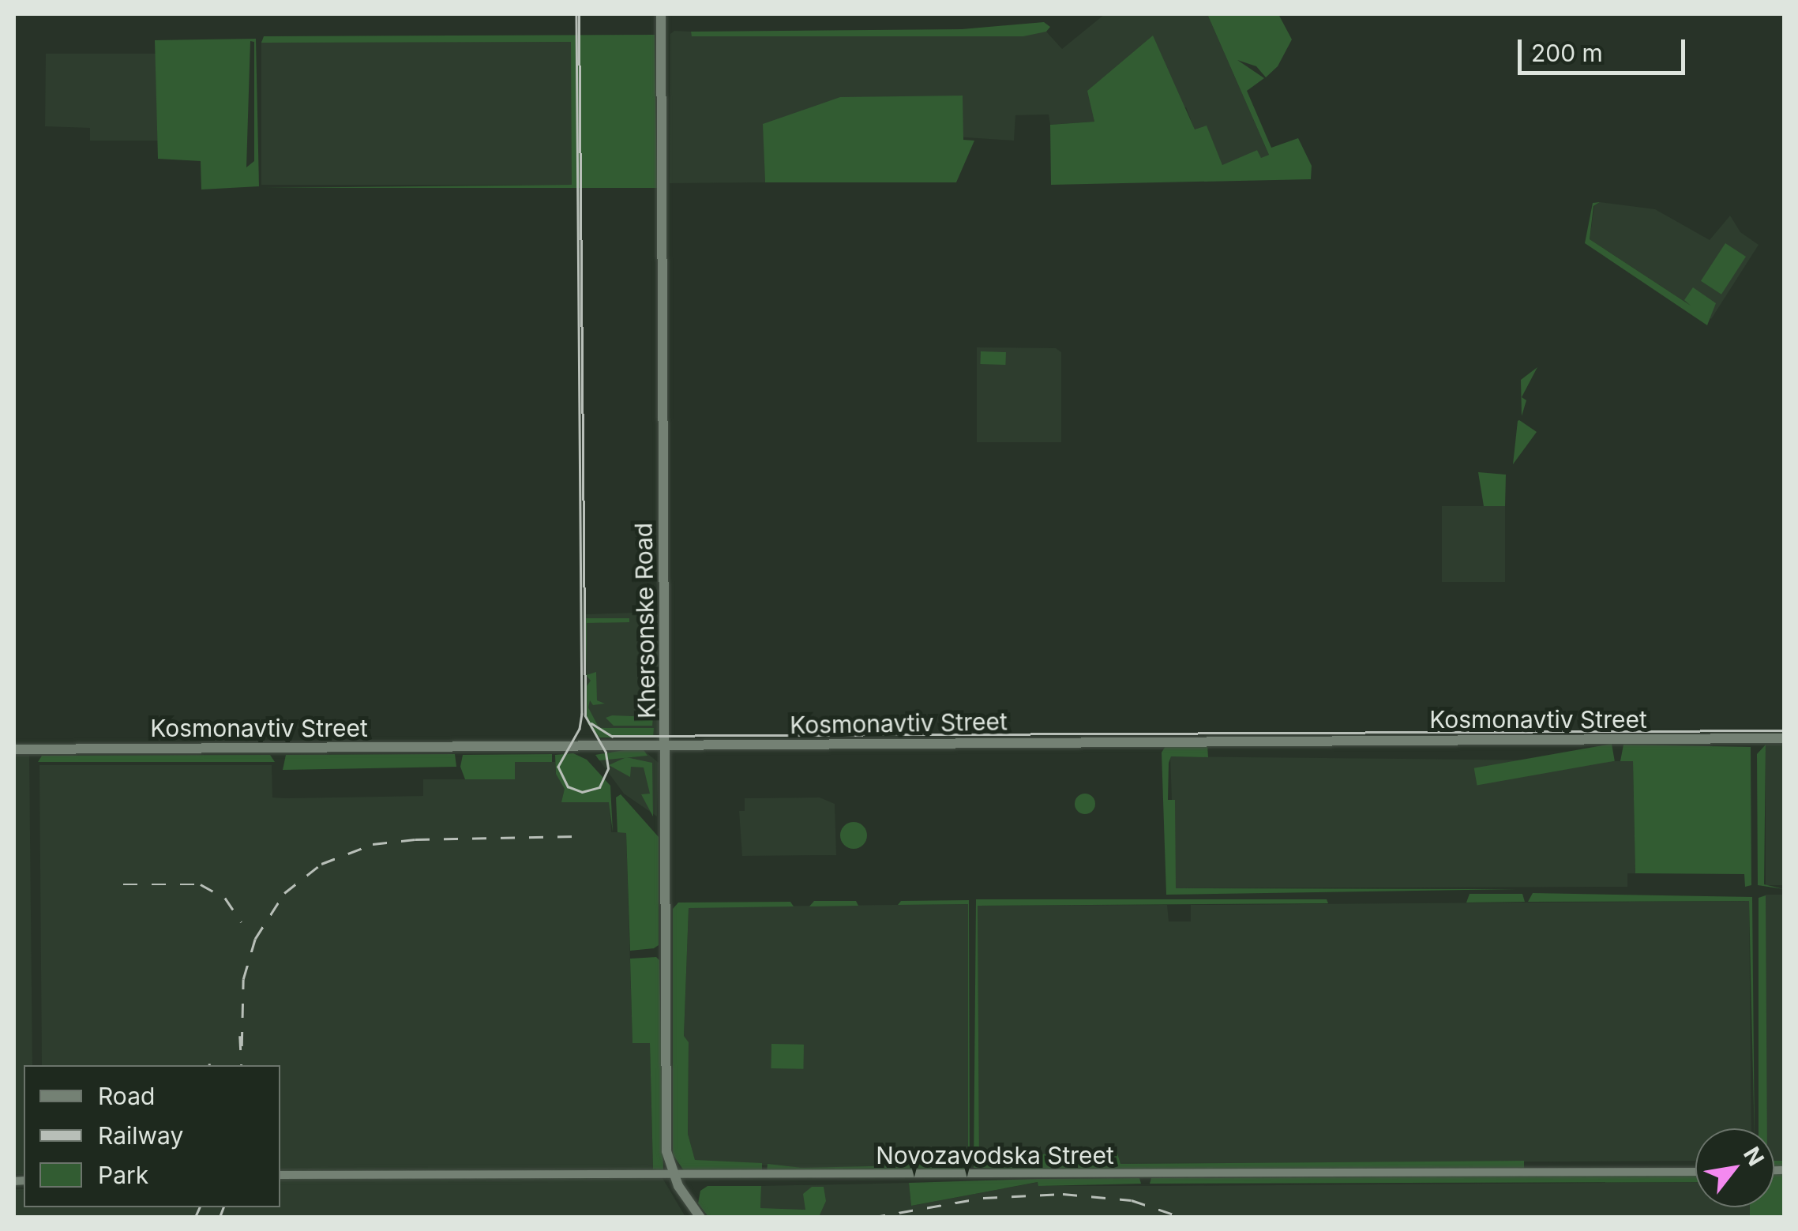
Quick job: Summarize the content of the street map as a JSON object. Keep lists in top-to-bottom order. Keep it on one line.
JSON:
{"streets":{"main road":["Khersonske Road","Kosmonavtiv Street"],"street":["Novozavodska Street"]},"crossings":[["Khersonske Road","Kosmonavtiv Street"],["Khersonske Road","Novozavodska Street"]],"legend":["Road","Railway","Park"],"scale_bar":"200 m","north":"top right"}
